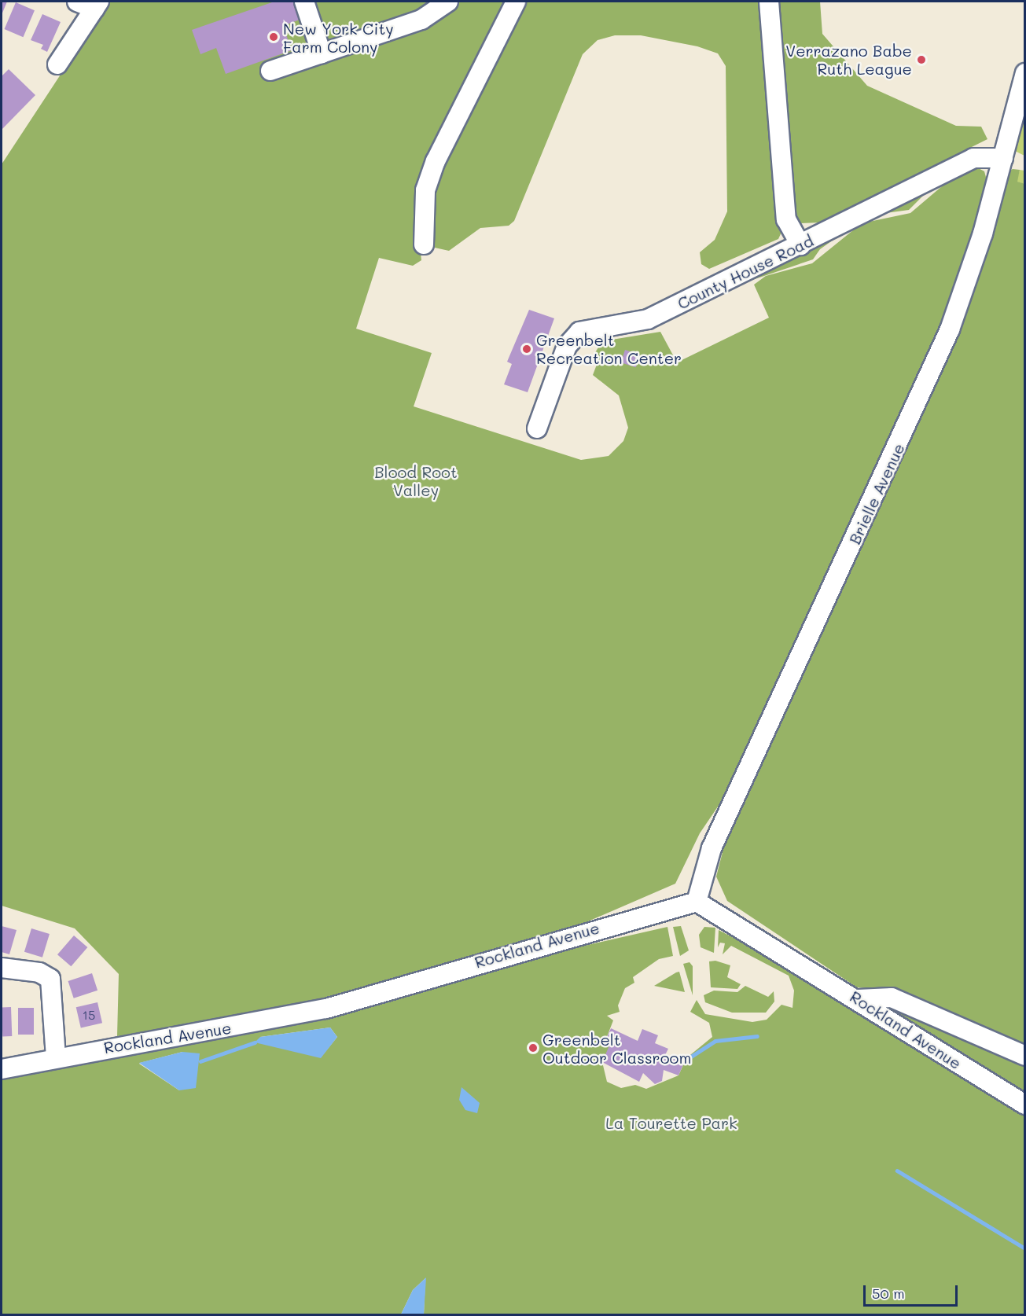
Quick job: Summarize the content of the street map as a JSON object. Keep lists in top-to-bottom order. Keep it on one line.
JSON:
{"streets":{"street":["County House Road","Brielle Avenue","Rockland Avenue"]},"crossings":[["County House Road","Brielle Avenue"],["Brielle Avenue","Rockland Avenue"]],"parks":["Blood Root Valley","La Tourette Park"],"places":["New York City Farm Colony","Verrazano Babe Ruth League","Greenbelt Recreation Center","Greenbelt Outdoor Classroom"],"house_numbers":["15"],"scale_bar":"50 m"}
